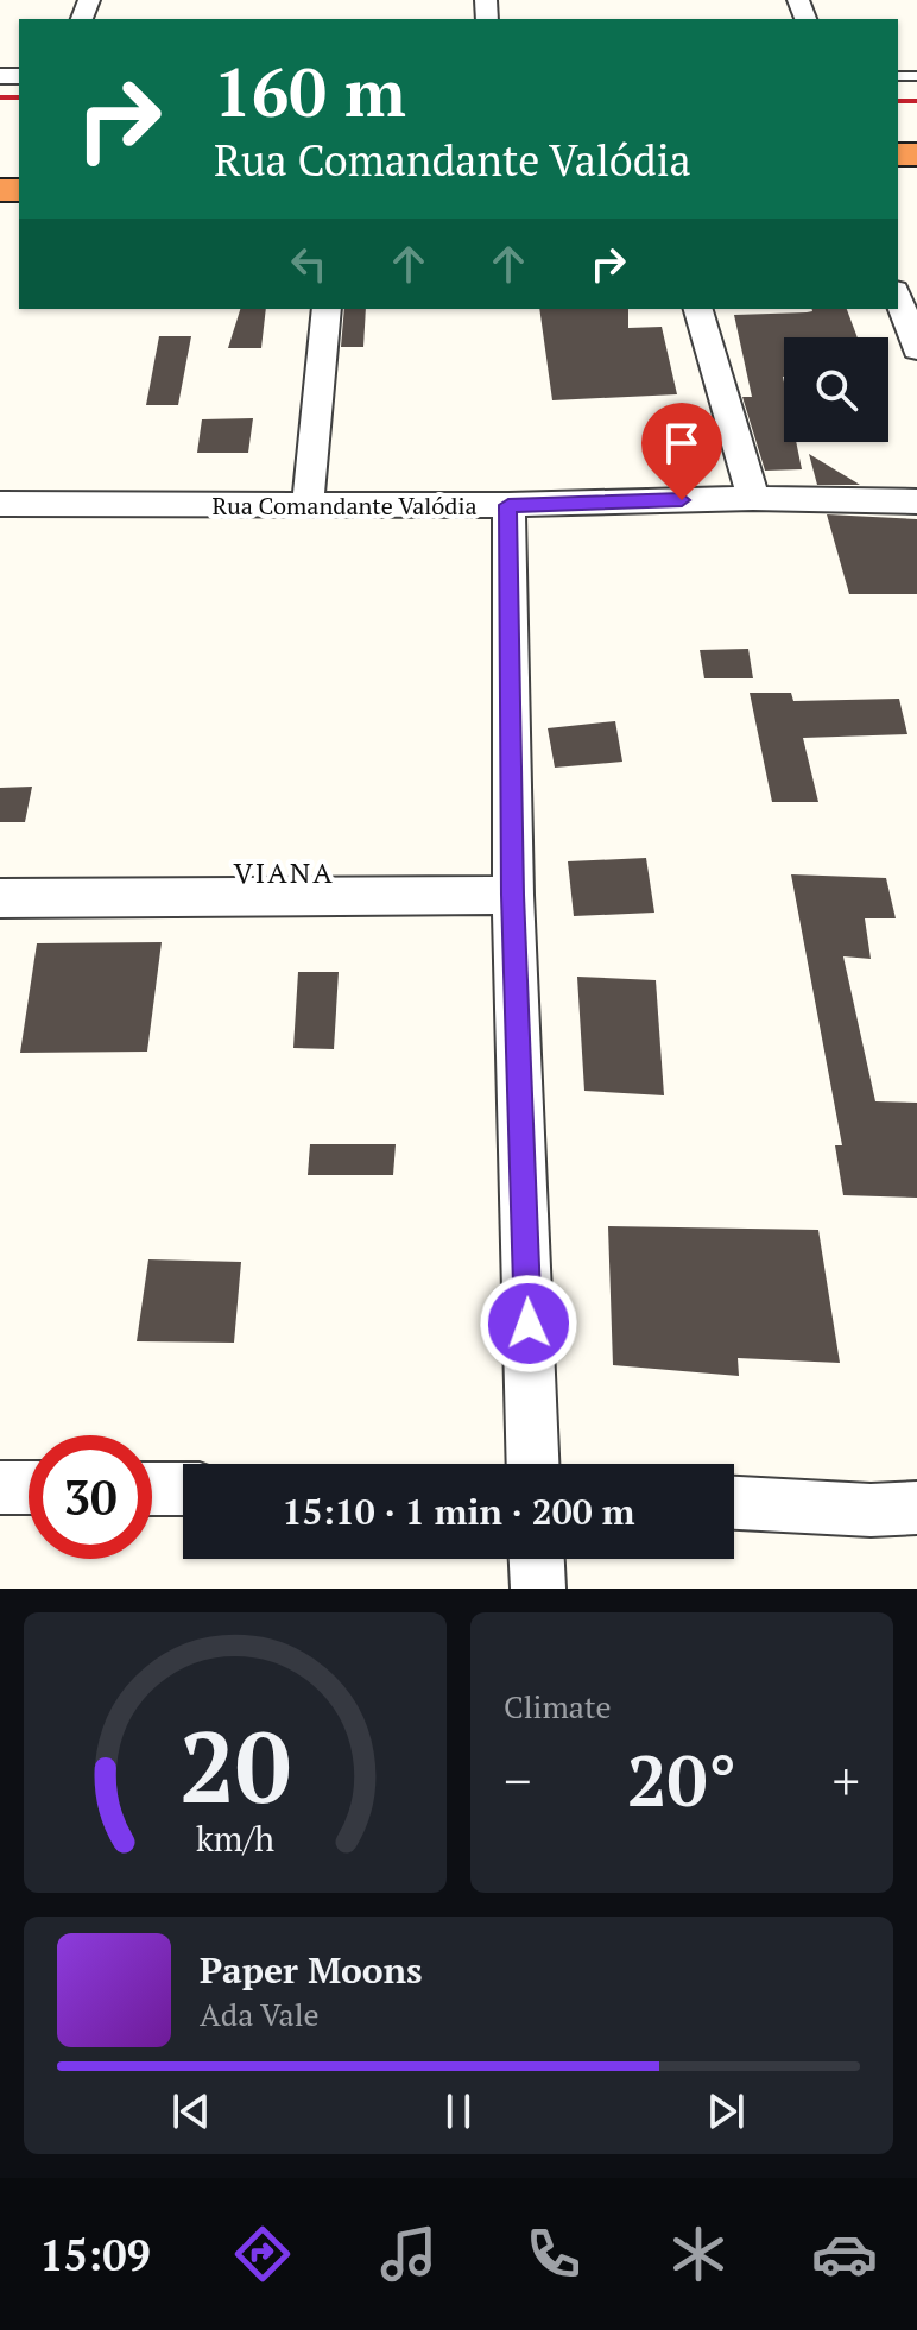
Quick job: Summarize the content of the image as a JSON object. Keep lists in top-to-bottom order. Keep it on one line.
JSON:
{"streets":{"street":["Rua Comandante Valódia"]},"districts":["VIANA"],"page":{"turn":["160 m","Rua Comandante Valódia"],"limit":"30","trip":"15:10 · 1 min · 200 m","tile":"Climate","heat":["−","20°","+"],"song":["Paper Moons","Ada Vale"],"tabs":"15:09","gauge":["20","km/h"]}}
